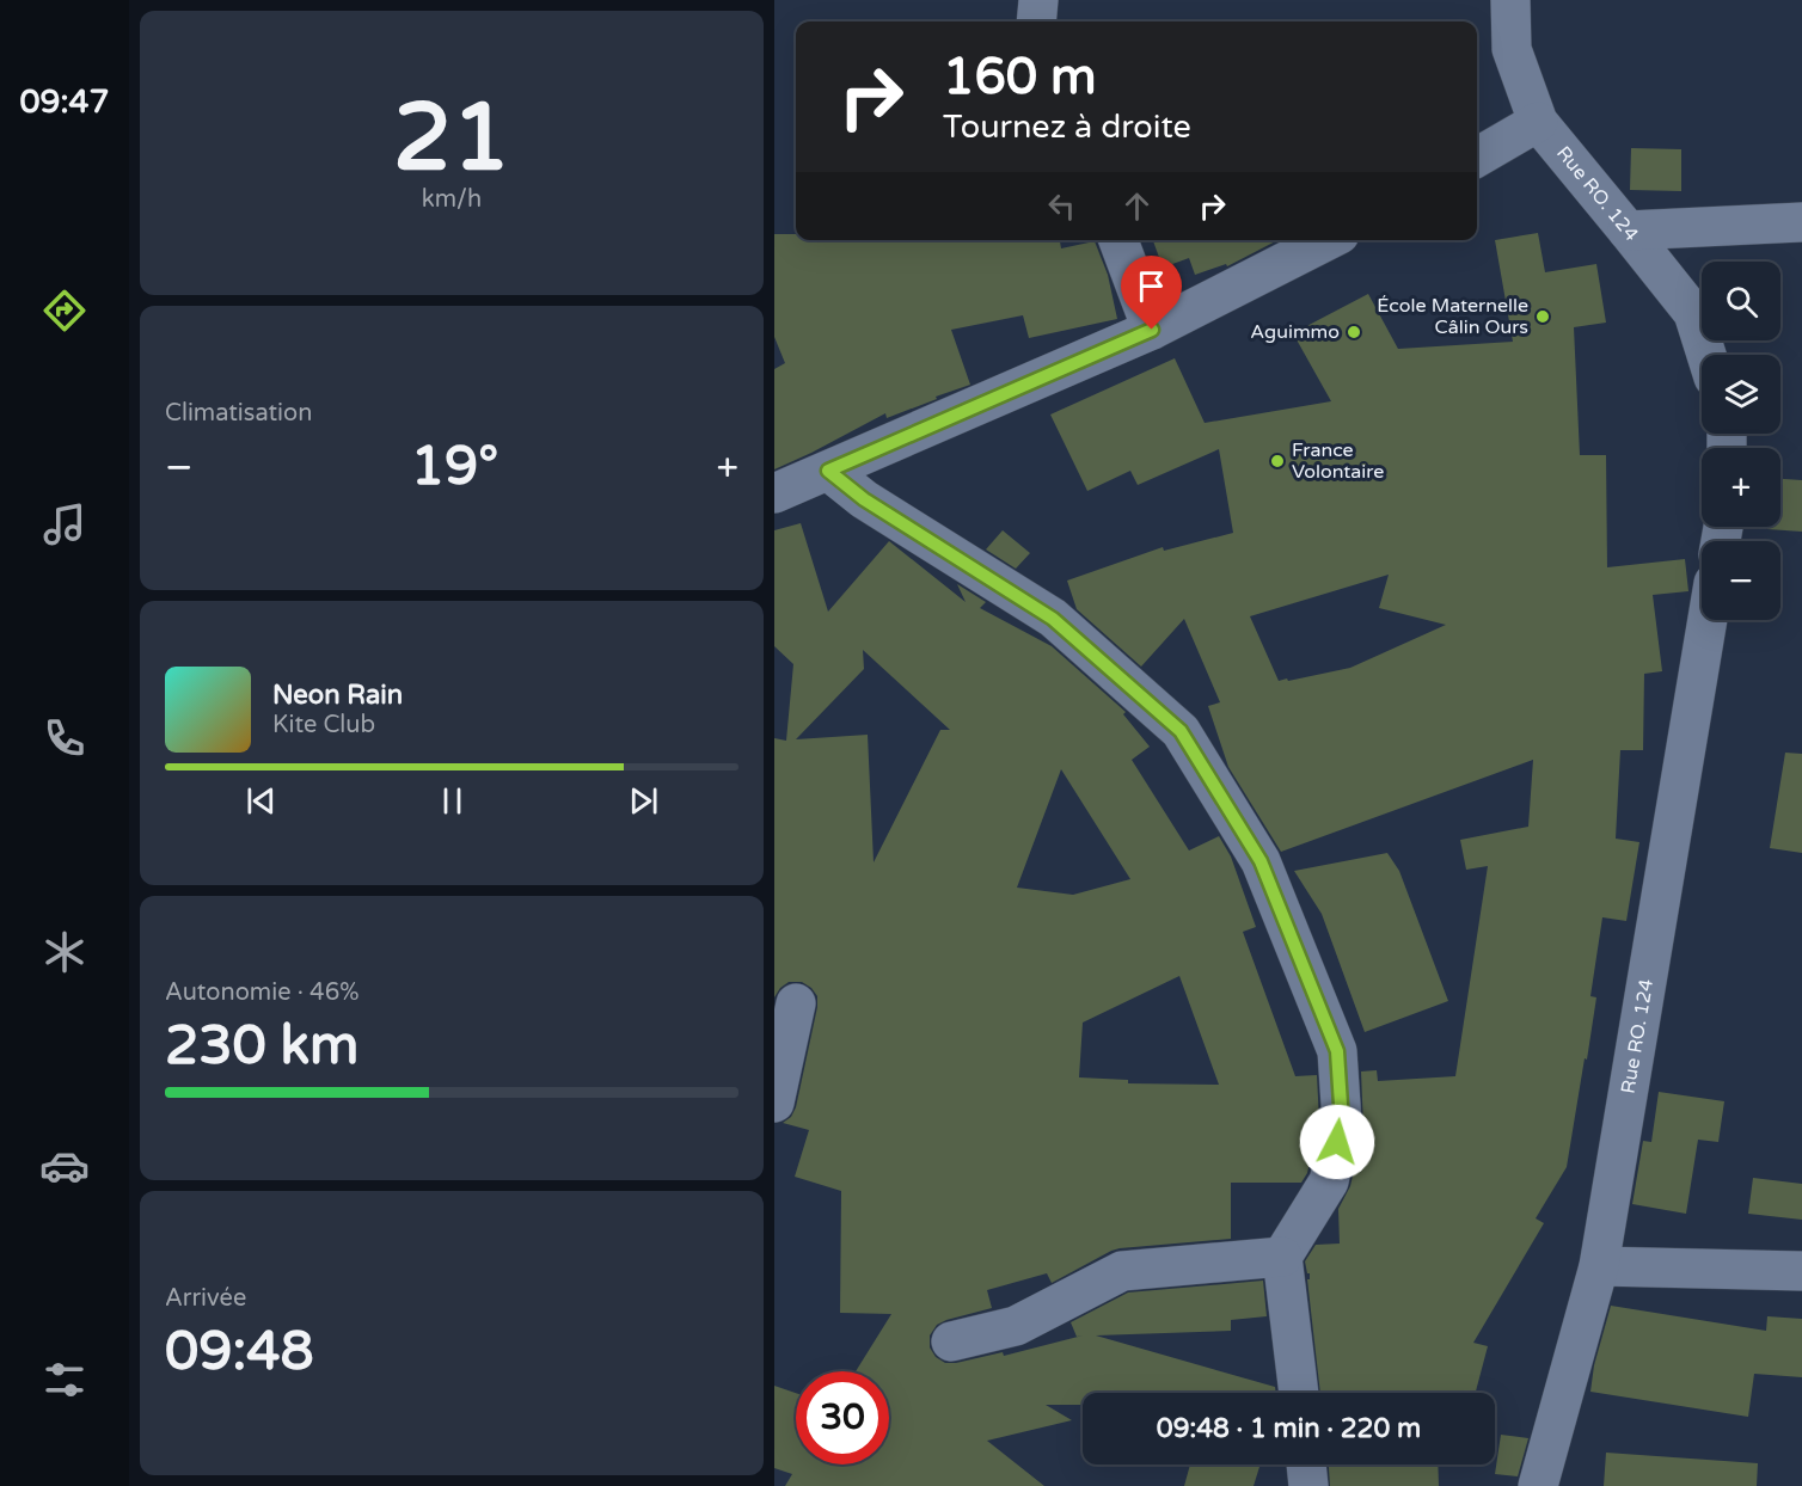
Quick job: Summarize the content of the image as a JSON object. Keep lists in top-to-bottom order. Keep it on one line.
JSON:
{"streets":{"street":["Rue RO. 124"]},"places":["École Maternelle Câlin Ours","Aguimmo","France Volontaire"],"page":{"tabs":"09:47","tile":[["21","km/h"],"Climatisation",["Autonomie · 46%","230 km"],["Arrivée","09:48"]],"turn":["160 m","Tournez à droite"],"map_buttons":["+","−"],"heat":["−","19°","+"],"song":["Neon Rain","Kite Club"],"limit":"30","trip":"09:48 · 1 min · 220 m"}}
